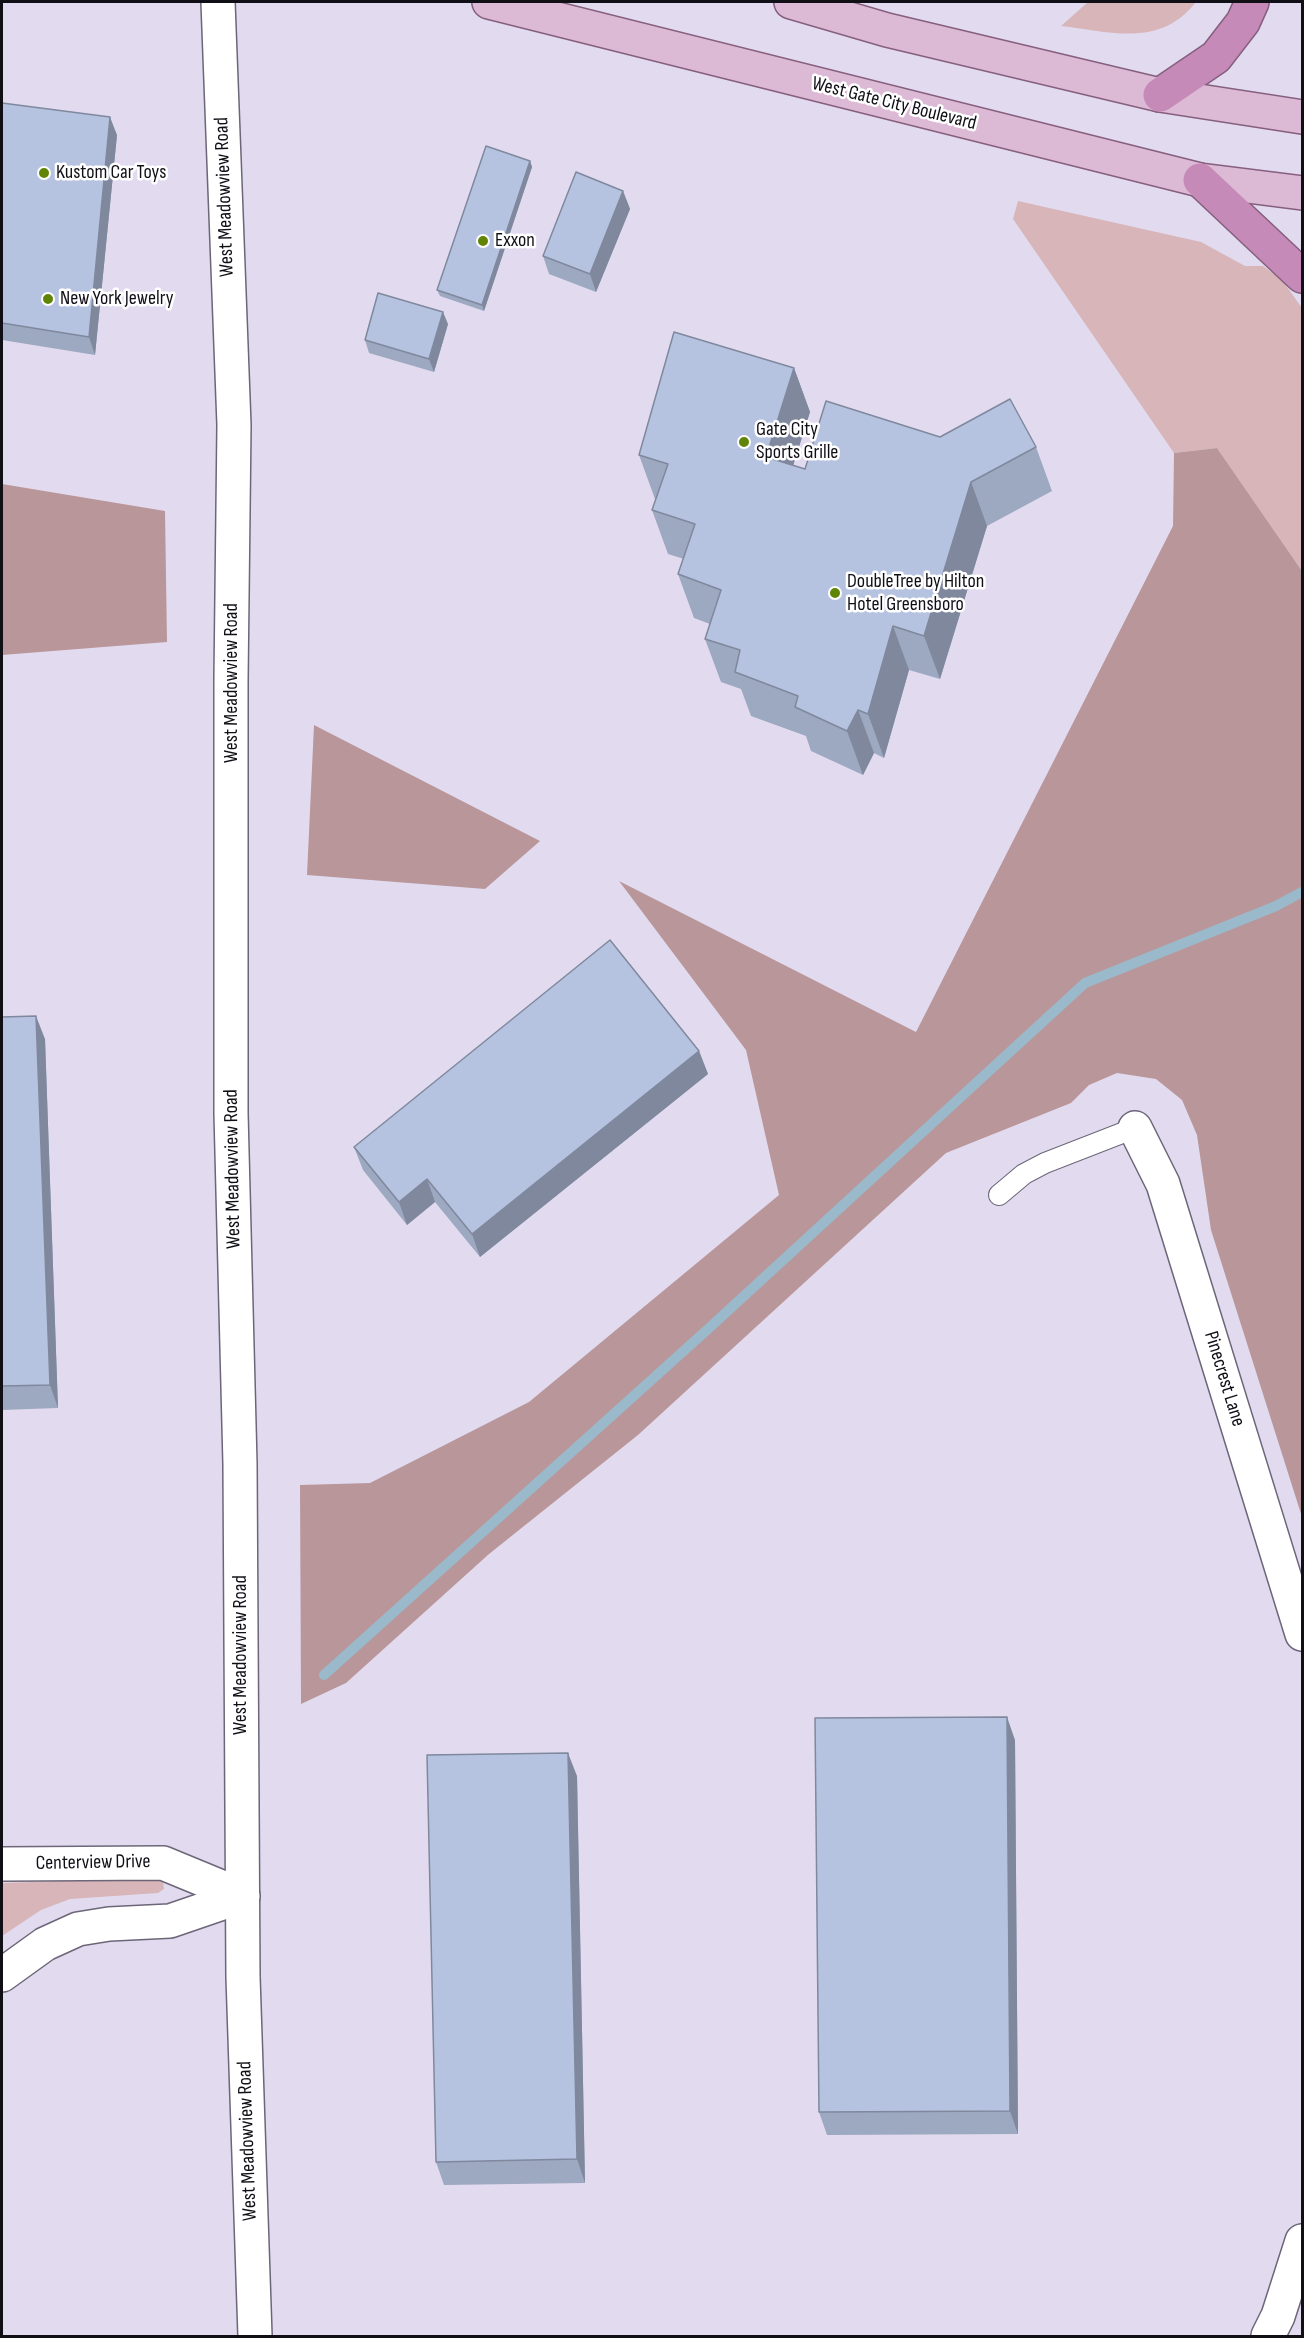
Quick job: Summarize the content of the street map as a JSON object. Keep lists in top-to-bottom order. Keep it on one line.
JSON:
{"streets":{"main road":["West Gate City Boulevard"],"street":["West Meadowview Road","Pinecrest Lane","Centerview Drive"]},"crossings":[["West Meadowview Road","Centerview Drive"]],"places":["Kustom Car Toys","Exxon","New York Jewelry","Gate City Sports Grille","DoubleTree by Hilton Hotel Greensboro"]}
